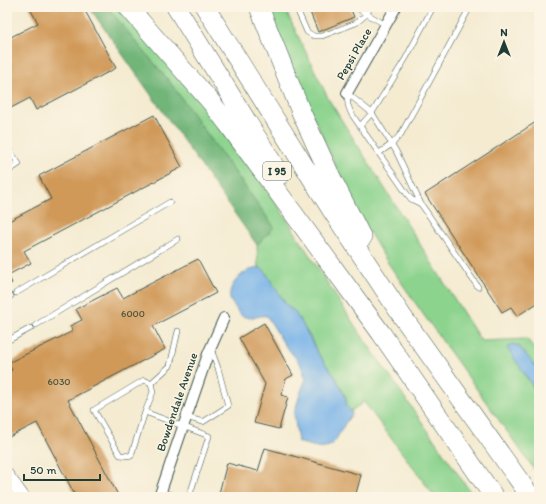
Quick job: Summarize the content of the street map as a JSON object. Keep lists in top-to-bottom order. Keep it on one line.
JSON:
{"streets":{"highway":["I 95"],"street":["Pepsi Place","Bowdendale Avenue"]},"house_numbers":["6000","6030"],"scale_bar":"50 m","north":"top"}
